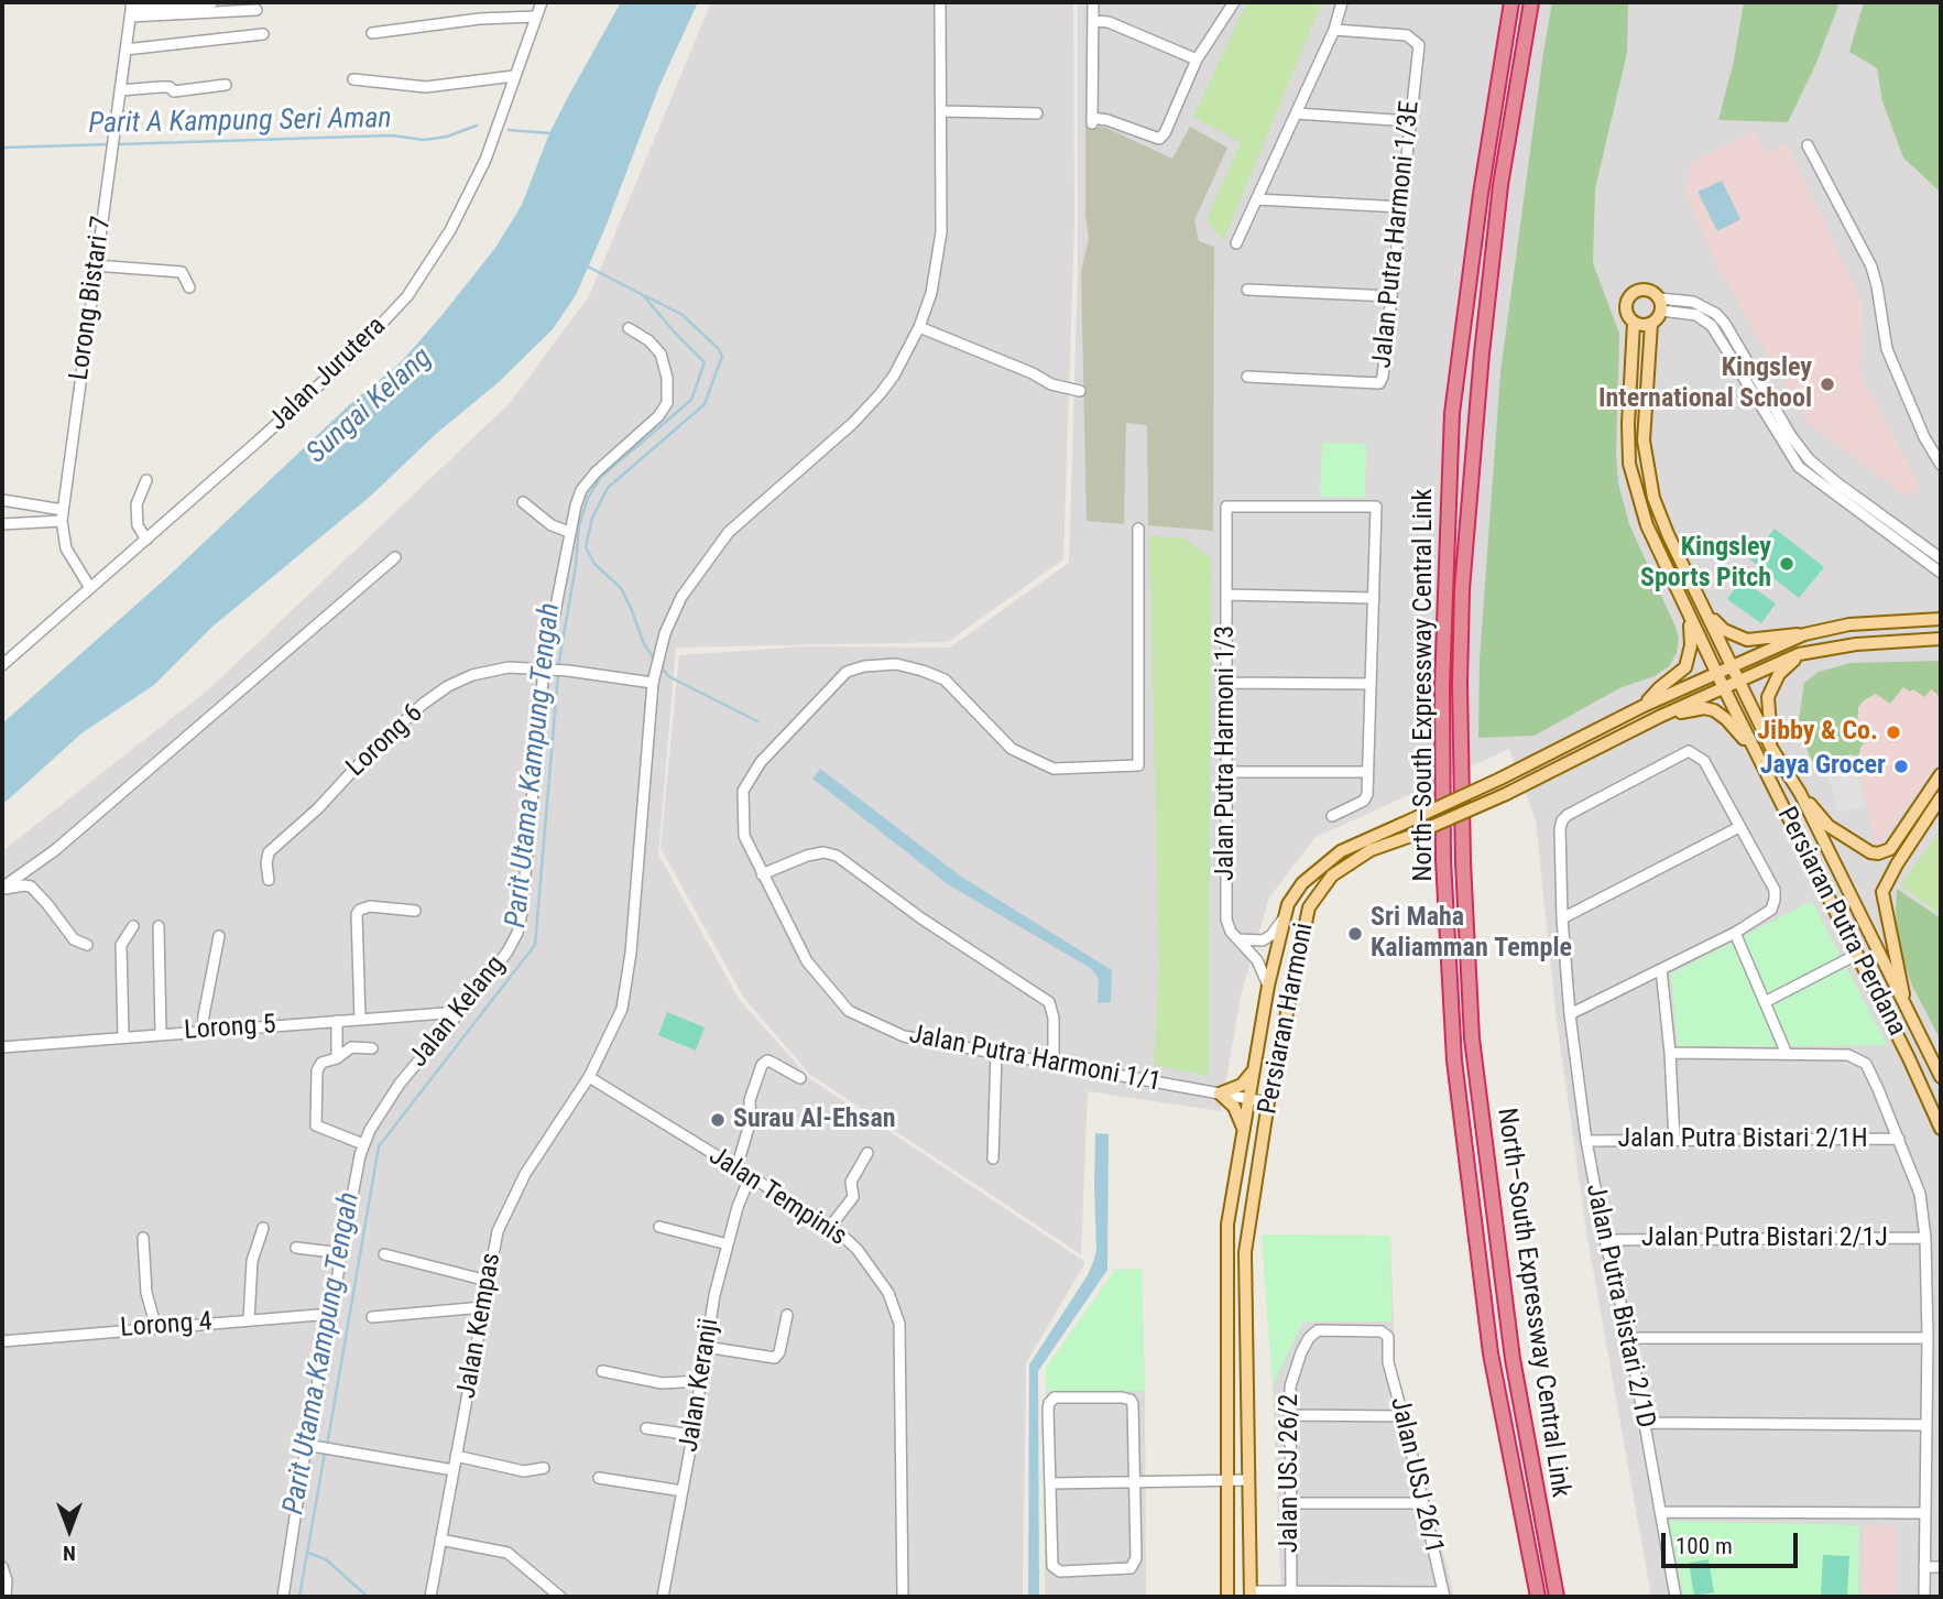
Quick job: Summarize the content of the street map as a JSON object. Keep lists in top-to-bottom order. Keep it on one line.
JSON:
{"streets":{"highway":["North–South Expressway Central Link"],"main road":["Persiaran Putra Perdana","Persiaran Harmoni"],"street":["Jalan Putra Harmoni 1/3E","Lorong Bistari 7","Jalan Jurutera","Lorong 6","Jalan Putra Harmoni 1/3","Jalan Kelang","Lorong 5","Jalan Putra Harmoni 1/1","Jalan Putra Bistari 2/1H","Jalan Tempinis","Jalan Putra Bistari 2/1J","Jalan Putra Bistari 2/1D","Lorong 4","Jalan Kempas","Jalan Keranji","Jalan USJ 26/2","Jalan USJ 26/1"]},"crossings":[["Lorong Bistari 7","Jalan Jurutera"],["Lorong 6","Jalan Kelang"],["Lorong 6","Jalan Kempas"],["Jalan Putra Harmoni 1/3","Persiaran Harmoni"],["Persiaran Putra Perdana","Persiaran Harmoni"],["Jalan Kelang","Lorong 5"],["Jalan Kelang","Lorong 4"],["Persiaran Harmoni","Jalan Putra Harmoni 1/1"],["Jalan Putra Bistari 2/1H","Jalan Putra Bistari 2/1D"],["Jalan Tempinis","Jalan Kempas"],["Jalan Tempinis","Jalan Keranji"],["Jalan Putra Bistari 2/1J","Jalan Putra Bistari 2/1D"],["Jalan USJ 26/2","Jalan USJ 26/1"]],"water":["Parit A Kampung Seri Aman","Sungai Kelang","Parit Utama Kampung Tengah"],"places":["Kingsley International School","Kingsley Sports Pitch","Jibby & Co.","Jaya Grocer","Sri Maha Kaliamman Temple","Surau Al-Ehsan"],"scale_bar":"100 m","north":"bottom"}
